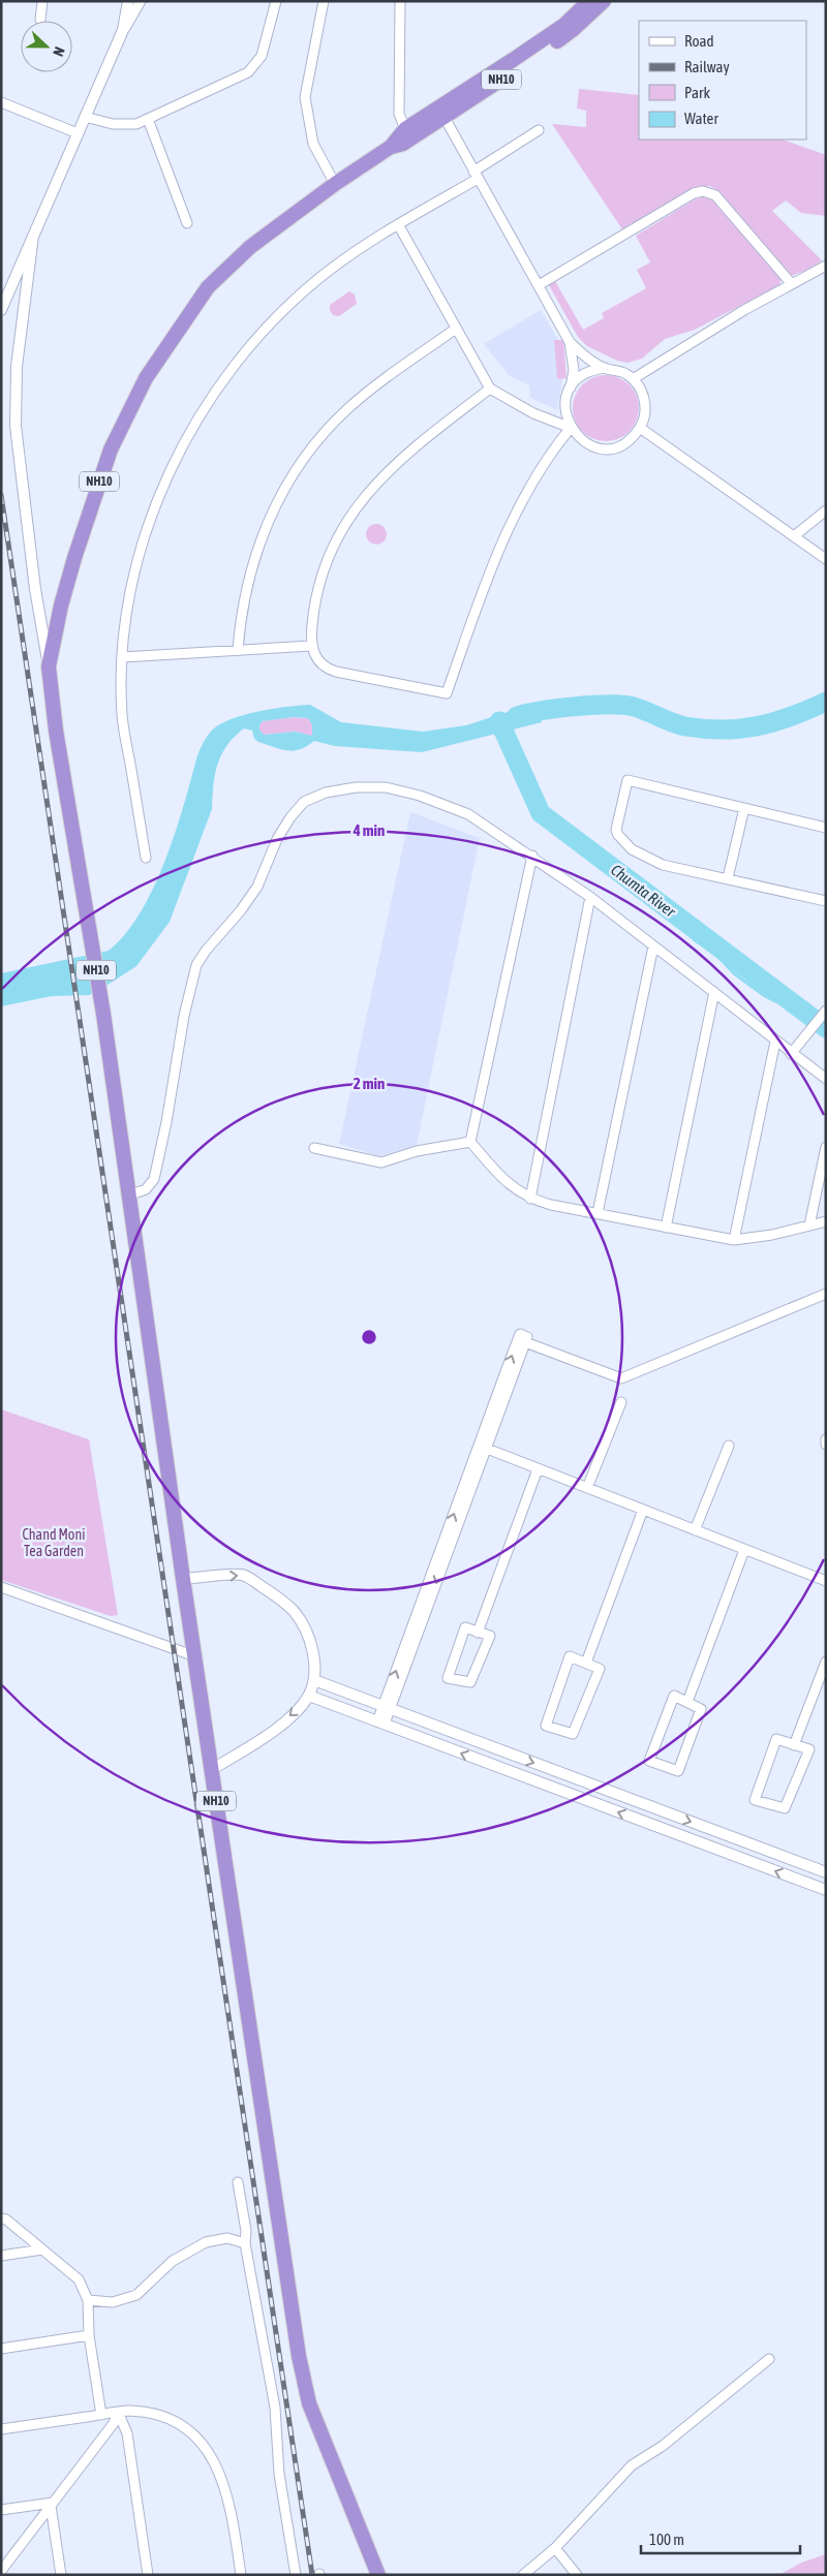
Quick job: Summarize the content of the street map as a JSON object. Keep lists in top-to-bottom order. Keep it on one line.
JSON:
{"streets":{"highway":["NH10"]},"water":["Chumta River"],"parks":["Chand Moni Tea Garden"],"legend":["Road","Railway","Park","Water"],"scale_bar":"100 m","north":"right","rings":["4 min","2 min"]}
